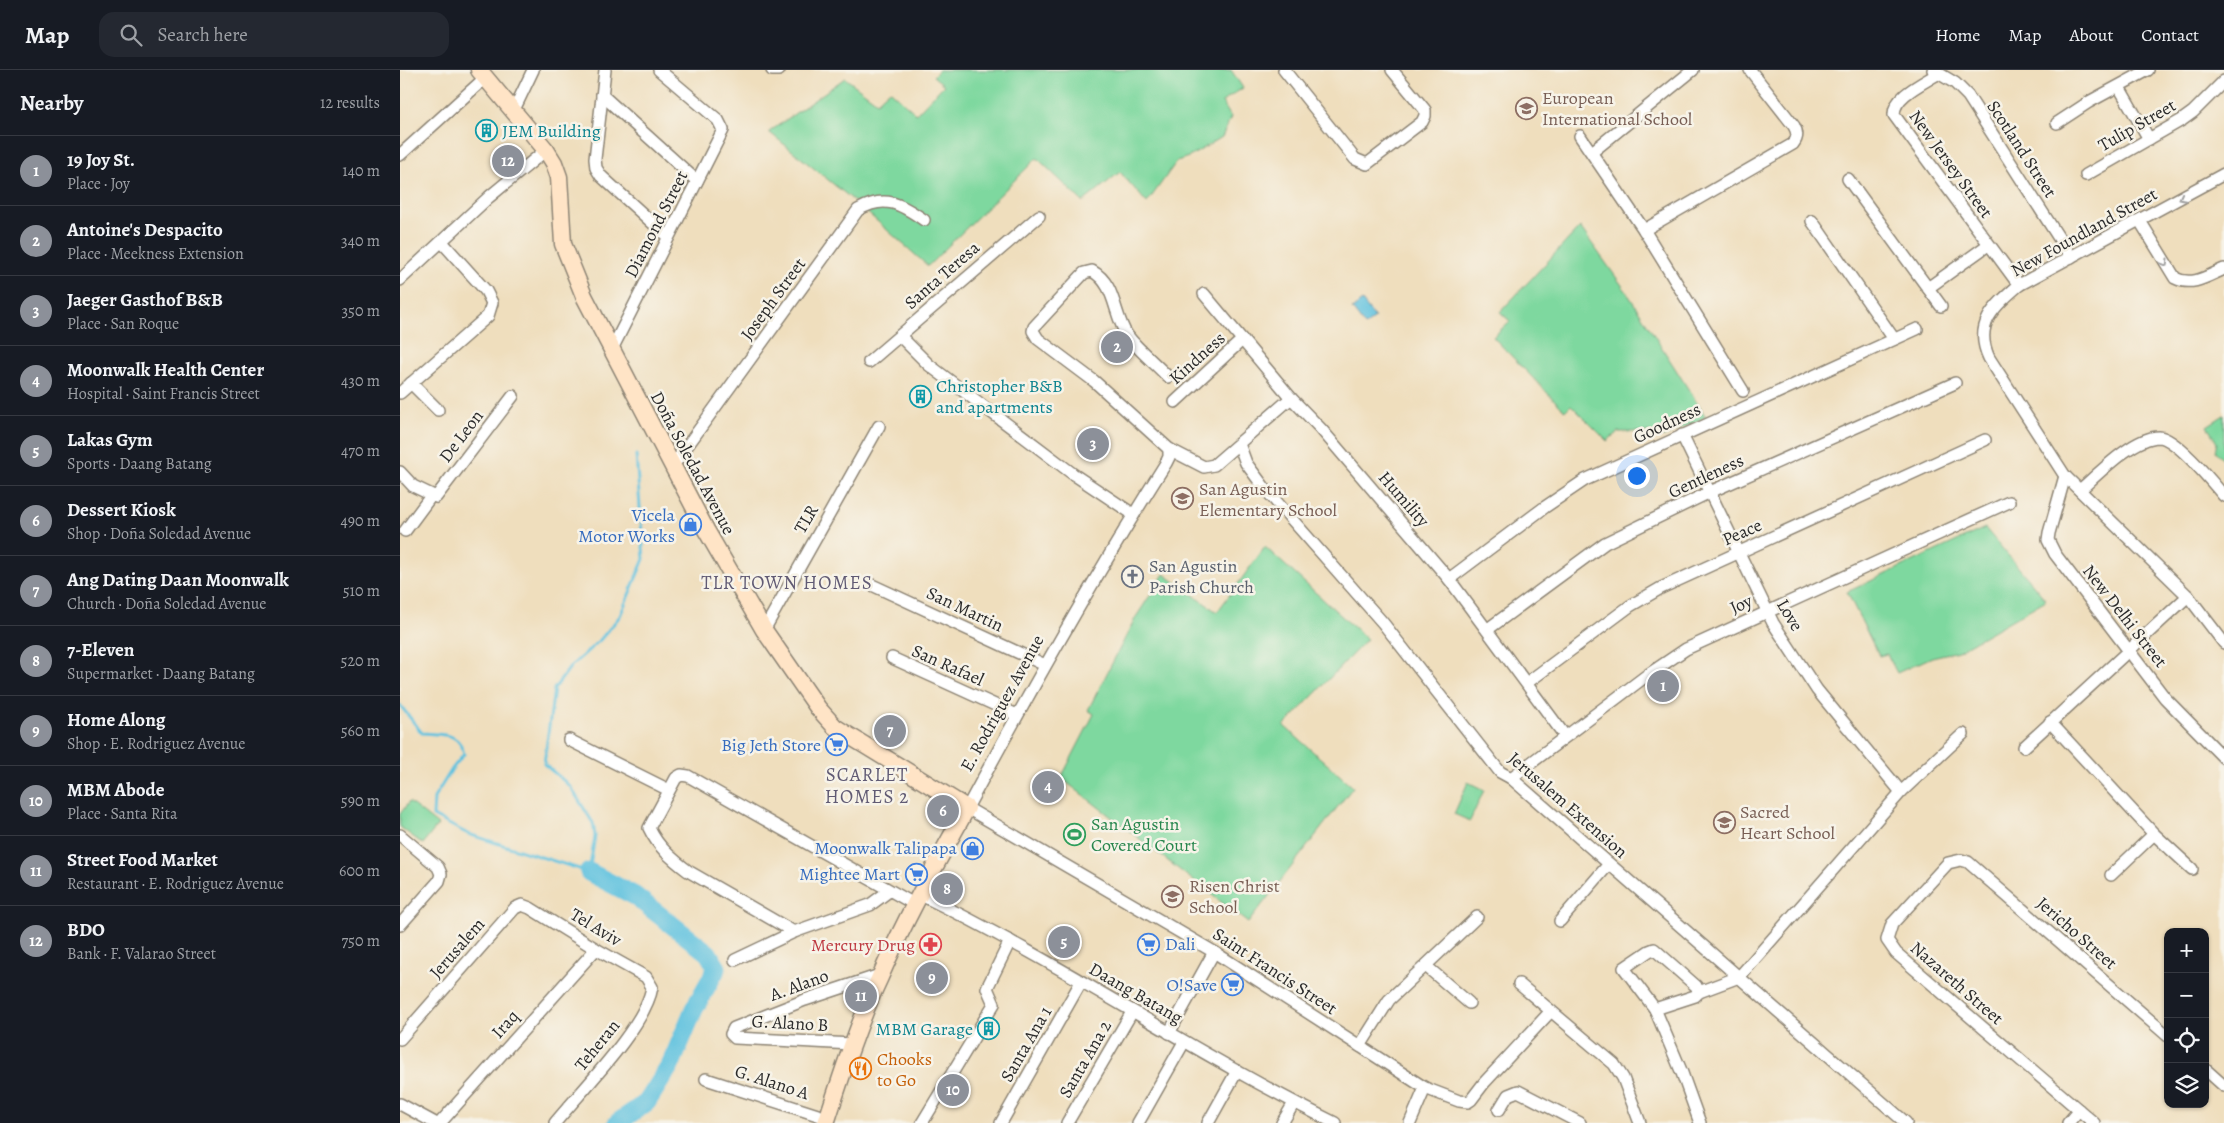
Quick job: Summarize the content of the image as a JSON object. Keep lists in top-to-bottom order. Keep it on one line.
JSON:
{"streets":{"main road":["Doña Soledad Avenue","E. Rodriguez Avenue"],"street":["Tulip Street","Scotland Street","New Jersey Street","Diamond Street","New Foundland Street","Santa Teresa","Joseph Street","Kindness","Goodness","De Leon","Gentleness","Humility","TLR","Peace","Joy","San Martin","Love","New Delhi Street","San Rafael","Jerusalem Extension","Tel Aviv","Jericho Street","Jerusalem","Saint Francis Street","Nazareth Street","A. Alano","Daang Batang","G. Alano B","Iraq","Santa Ana 1","Teheran","Santa Ana 2","G. Alano A"]},"crossings":[["Scotland Street","New Jersey Street"],["Scotland Street","New Foundland Street"],["New Jersey Street","New Foundland Street"],["Diamond Street","Doña Soledad Avenue"],["New Foundland Street","New Delhi Street"],["Joseph Street","Doña Soledad Avenue"],["Kindness","Humility"],["Goodness","Humility"],["Goodness","Love"],["Doña Soledad Avenue","TLR"],["Doña Soledad Avenue","E. Rodriguez Avenue"],["Doña Soledad Avenue","Saint Francis Street"],["Gentleness","Humility"],["Gentleness","Love"],["Humility","Peace"],["Humility","Joy"],["Peace","Love"],["Joy","Love"],["Joy","Jerusalem Extension"],["San Martin","E. Rodriguez Avenue"],["San Rafael","E. Rodriguez Avenue"],["E. Rodriguez Avenue","Saint Francis Street"],["E. Rodriguez Avenue","A. Alano"],["E. Rodriguez Avenue","Daang Batang"],["E. Rodriguez Avenue","G. Alano B"],["E. Rodriguez Avenue","G. Alano A"],["Tel Aviv","Jerusalem"],["Tel Aviv","Iraq"],["Tel Aviv","Teheran"],["Jericho Street","Nazareth Street"],["A. Alano","G. Alano B"],["Daang Batang","Santa Ana 1"],["Daang Batang","Santa Ana 2"]],"districts":["TLR TOWN HOMES","SCARLET HOMES 2"],"places":{"school or university":["European International School","San Agustin Elementary School","Sacred Heart School","Risen Christ School"],"building":["JEM Building","Christopher B&B and apartments","MBM Garage"],"shop":["Vicela Motor Works","Moonwalk Talipapa"],"church":["San Agustin Parish Church"],"supermarket":["Big Jeth Store","Mightee Mart","Dali","O!Save"],"sports":["San Agustin Covered Court"],"pharmacy":["Mercury Drug"],"restaurant":["Chooks to Go"]},"page":{"header":"Map","search":"Search here","nav":["Home","Map","About","Contact"],"heading":["Nearby","12 results"],"list":[{"mark":"1","name":"19 Joy St.","note":"Place · Joy","value":"140 m"},{"mark":"2","name":"Antoine's Despacito","note":"Place · Meekness Extension","value":"340 m"},{"mark":"3","name":"Jaeger Gasthof B&B","note":"Place · San Roque","value":"350 m"},{"mark":"4","name":"Moonwalk Health Center","note":"Hospital · Saint Francis Street","value":"430 m"},{"mark":"5","name":"Lakas Gym","note":"Sports · Daang Batang","value":"470 m"},{"mark":"6","name":"Dessert Kiosk","note":"Shop · Doña Soledad Avenue","value":"490 m"},{"mark":"7","name":"Ang Dating Daan Moonwalk","note":"Church · Doña Soledad Avenue","value":"510 m"},{"mark":"8","name":"7-Eleven","note":"Supermarket · Daang Batang","value":"520 m"},{"mark":"9","name":"Home Along","note":"Shop · E. Rodriguez Avenue","value":"560 m"},{"mark":"10","name":"MBM Abode","note":"Place · Santa Rita","value":"590 m"},{"mark":"11","name":"Street Food Market","note":"Restaurant · E. Rodriguez Avenue","value":"600 m"},{"mark":"12","name":"BDO","note":"Bank · F. Valarao Street","value":"750 m"}],"pins":["12","2","3","1","7","4","6","8","5","9","11","10"],"map_buttons":["+","−"]}}
